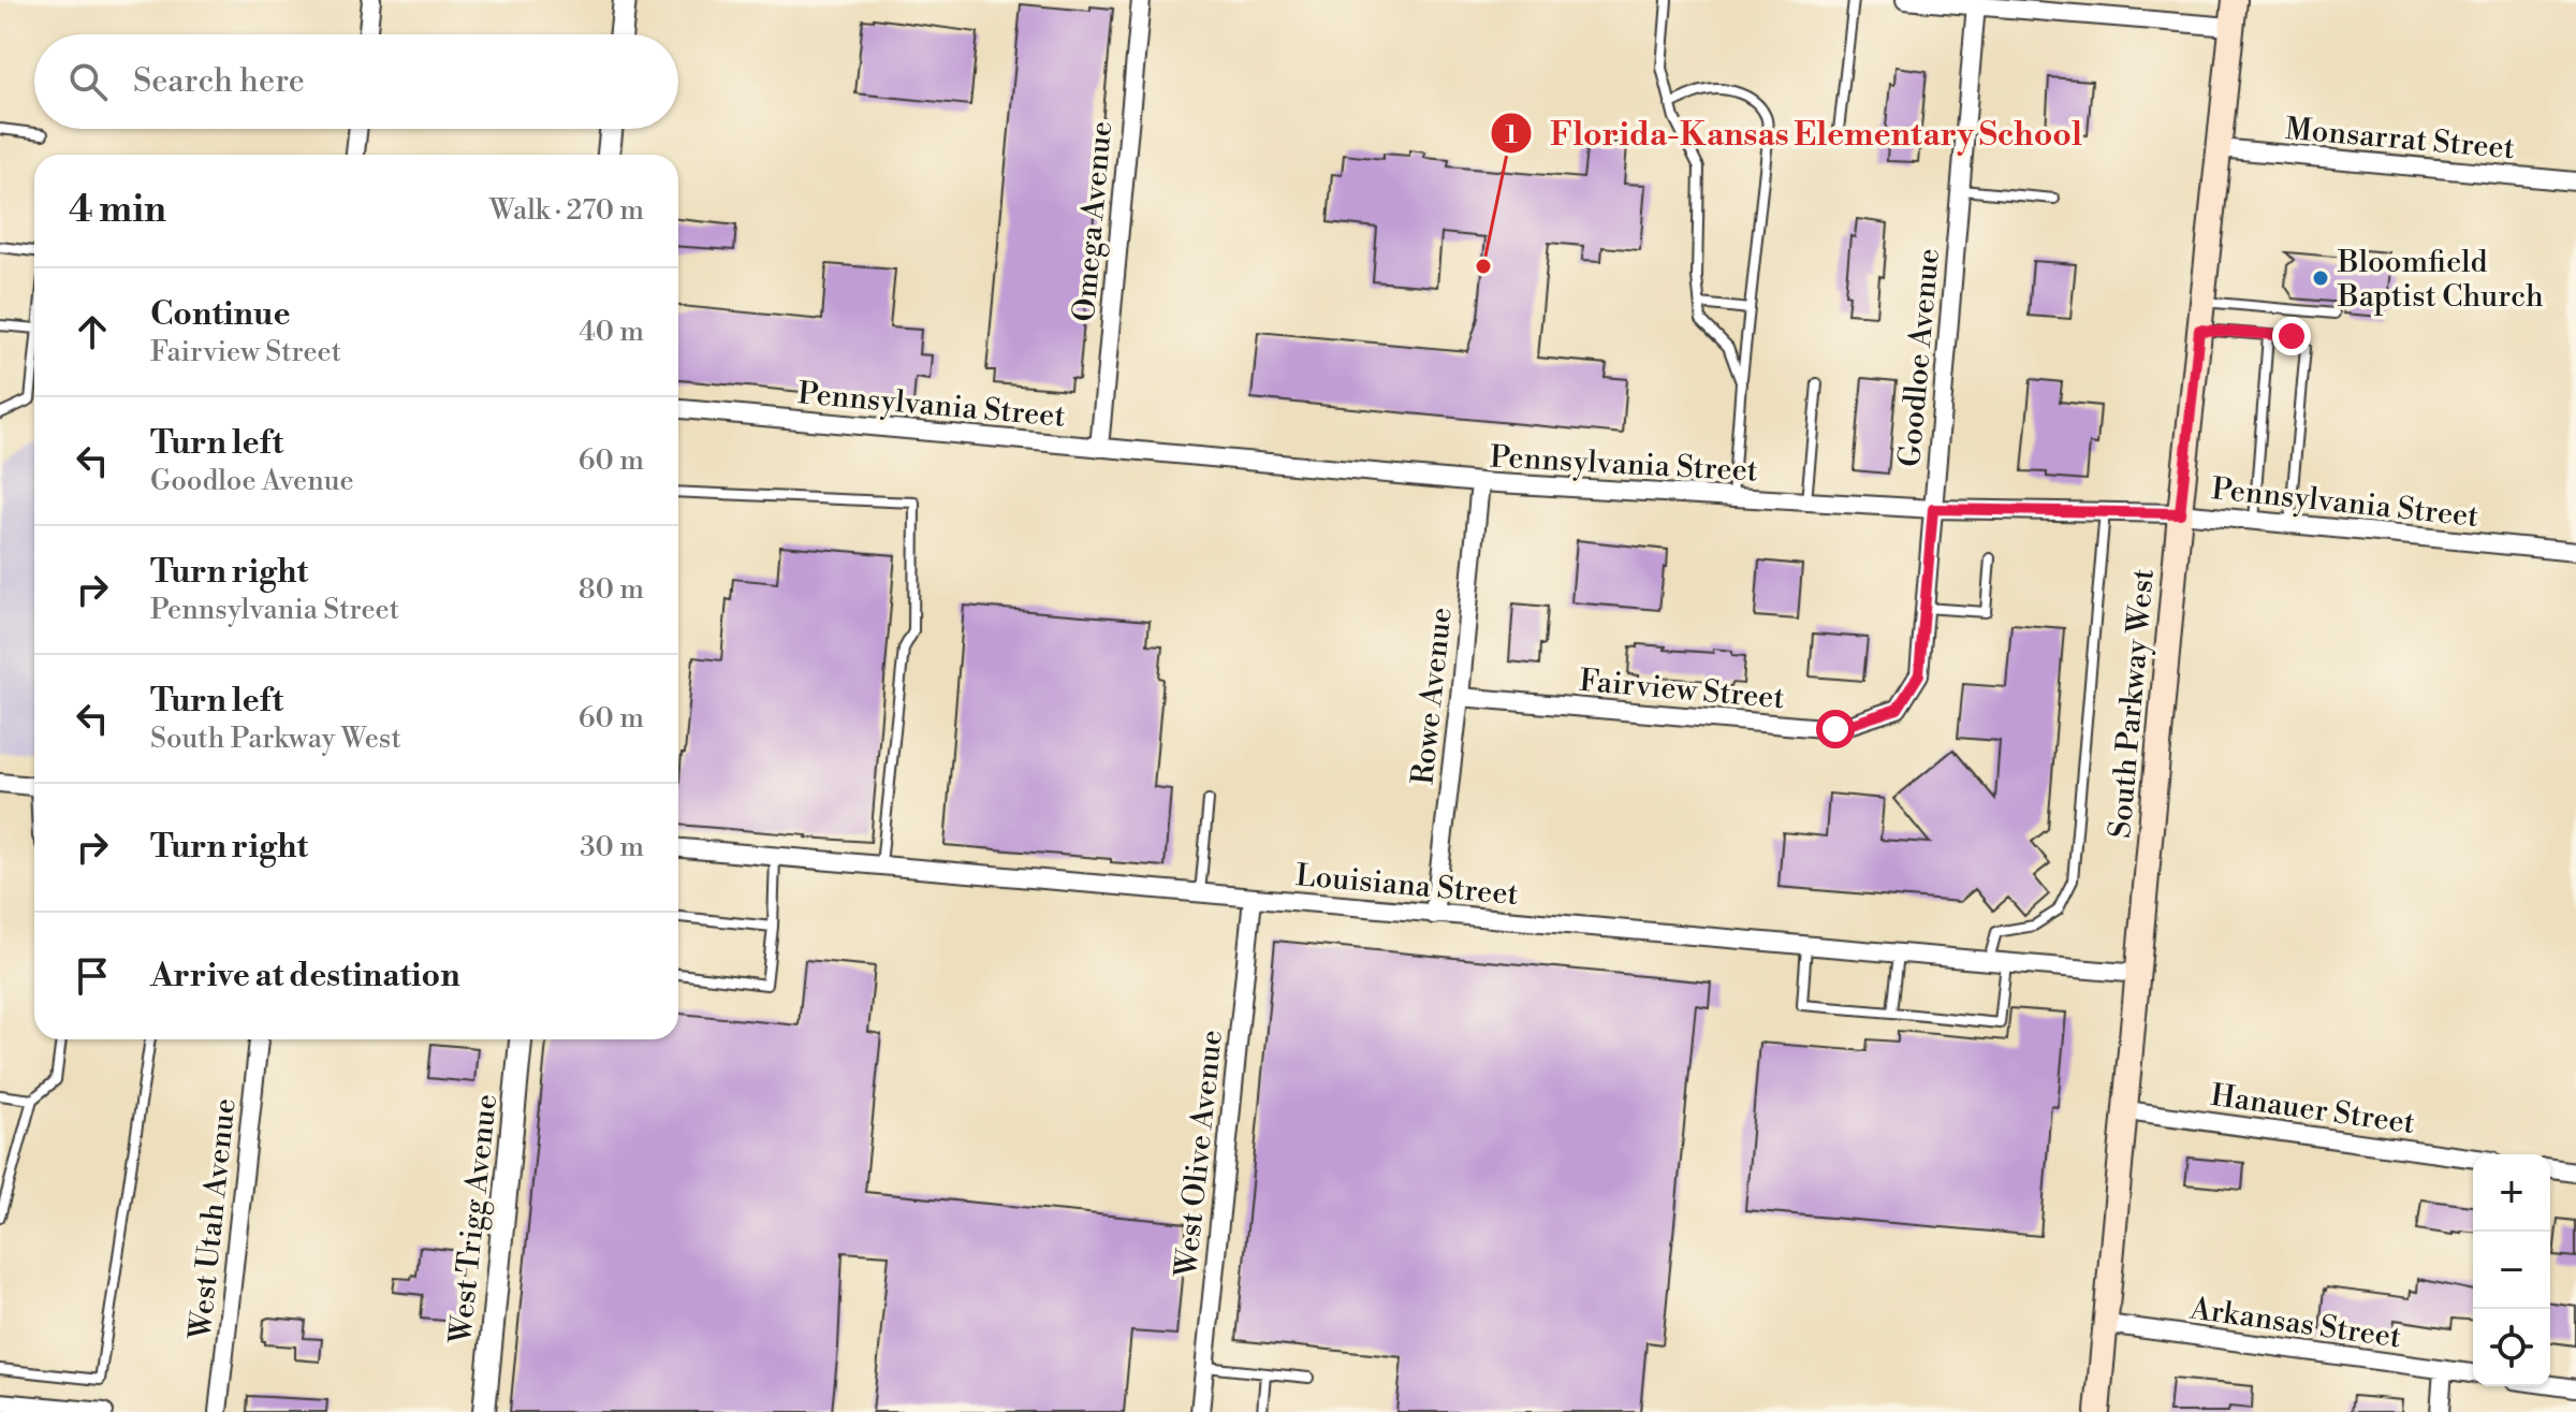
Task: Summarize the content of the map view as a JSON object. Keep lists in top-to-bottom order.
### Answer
{
  "streets": {
    "main road": ["South Parkway West"],
    "street": [
      "Monsarrat Street",
      "Omega Avenue",
      "Goodloe Avenue",
      "Pennsylvania Street",
      "Fairview Street",
      "Rowe Avenue",
      "Louisiana Street",
      "Hanauer Street",
      "West Olive Avenue",
      "West Utah Avenue",
      "West Trigg Avenue",
      "Arkansas Street"
    ]
  },
  "crossings": [
    ["Monsarrat Street", "South Parkway West"],
    ["Omega Avenue", "Pennsylvania Street"],
    ["Goodloe Avenue", "Pennsylvania Street"],
    ["Goodloe Avenue", "Fairview Street"],
    ["Pennsylvania Street", "Rowe Avenue"],
    ["Pennsylvania Street", "South Parkway West"],
    ["Fairview Street", "Rowe Avenue"],
    ["Rowe Avenue", "Louisiana Street"],
    ["South Parkway West", "Louisiana Street"],
    ["South Parkway West", "Hanauer Street"],
    ["South Parkway West", "Arkansas Street"],
    ["Louisiana Street", "West Olive Avenue"]
  ],
  "places": ["Florida-Kansas Elementary School", "Bloomfield Baptist Church"],
  "page": {
    "search": "Search here",
    "heading": ["4 min", "Walk · 270 m"],
    "list": [
      ["Continue", "Fairview Street", "40 m"],
      ["Turn left", "Goodloe Avenue", "60 m"],
      ["Turn right", "Pennsylvania Street", "80 m"],
      ["Turn left", "South Parkway West", "60 m"],
      ["Turn right", "30 m"],
      "Arrive at destination"
    ],
    "map_buttons": ["+", "−"]
  }
}
